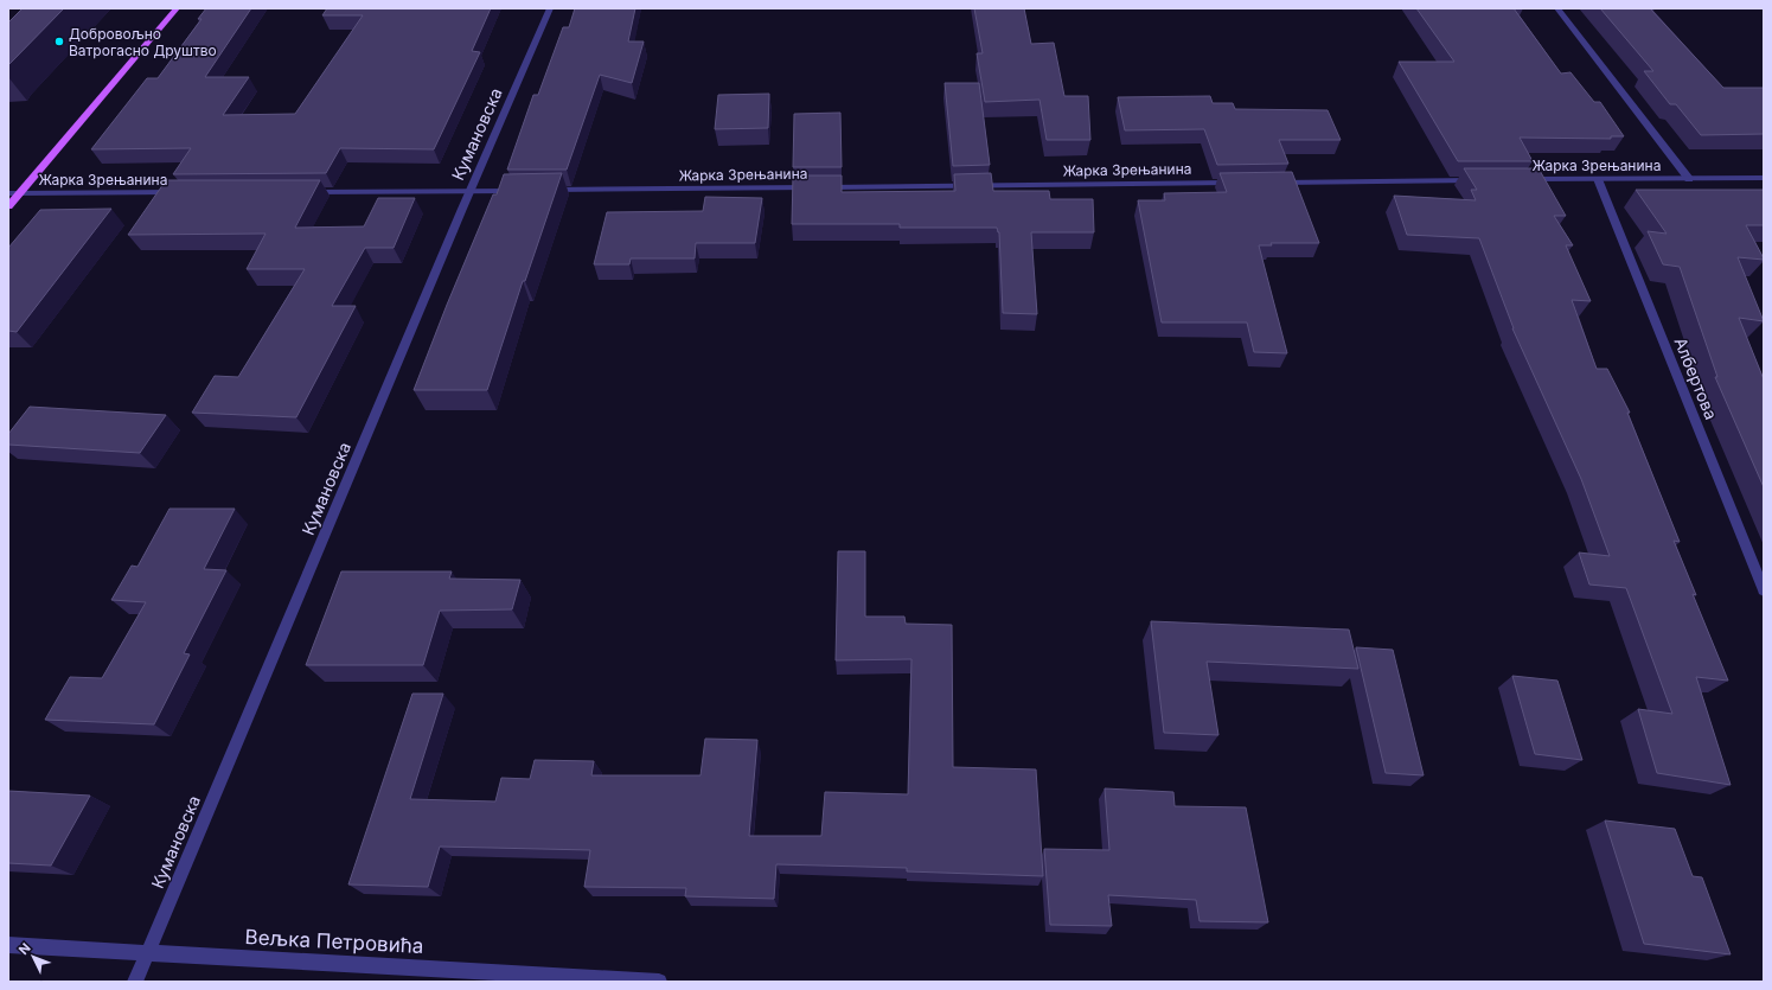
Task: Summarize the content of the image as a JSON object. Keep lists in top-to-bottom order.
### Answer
{
  "streets": {
    "street": [
      "Кумановска",
      "Жарка Зрењанина",
      "Албертова",
      "Вељка Петровића"
    ]
  },
  "crossings": [
    ["Кумановска", "Вељка Петровића"],
    ["Жарка Зрењанина", "Албертова"]
  ],
  "places": ["Добровољно Ватрогасно Друштво"],
  "north": "top left"
}
